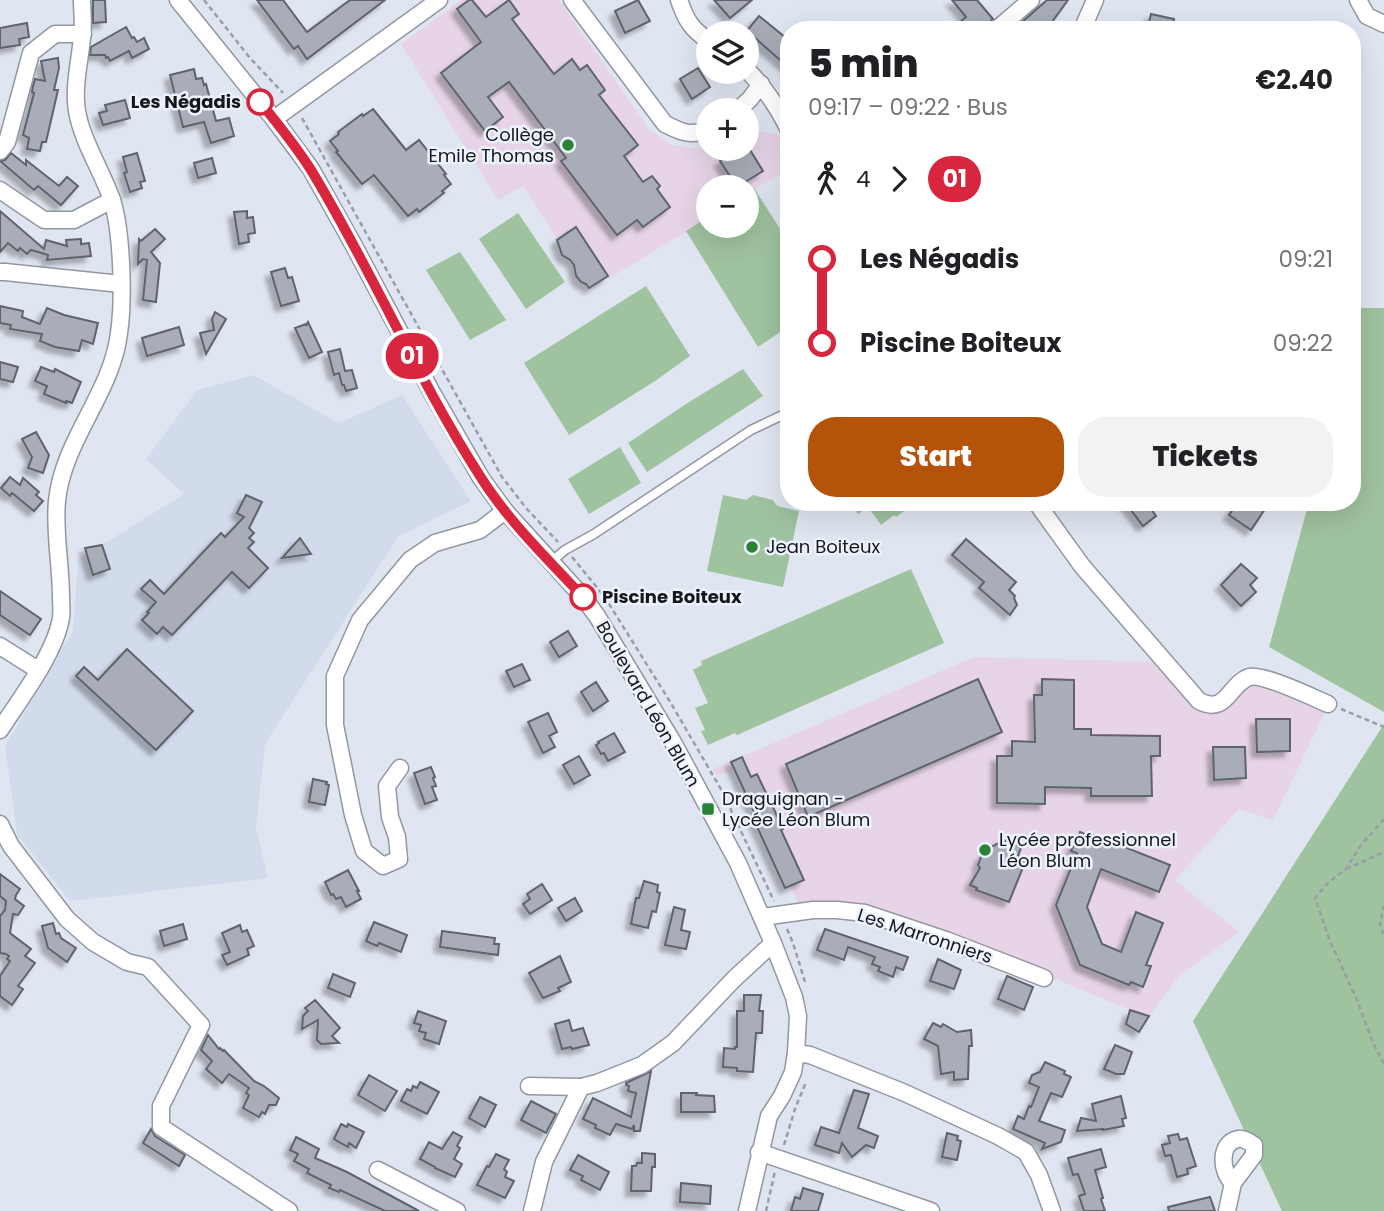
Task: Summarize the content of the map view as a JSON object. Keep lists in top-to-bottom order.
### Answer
{
  "streets": {
    "street": ["Boulevard Léon Blum", "Les Marronniers"]
  },
  "crossings": [
    ["Boulevard Léon Blum", "Les Marronniers"]
  ],
  "places": {
    "other": [
      "Les Négadis",
      "Collège Emile Thomas",
      "Jean Boiteux",
      "Piscine Boiteux",
      "Lycée professionnel Léon Blum"
    ],
    "transit": ["Draguignan - Lycée Léon Blum"]
  },
  "lines": ["bus line 01"],
  "page": {
    "on_map": "01",
    "map_buttons": ["+", "−"],
    "heading": ["5 min", "09:17 – 09:22 · Bus", "€2.40"],
    "legs": ["4", "01"],
    "list": [
      {
        "name": "Les Négadis",
        "value": "09:21"
      },
      {
        "name": "Piscine Boiteux",
        "value": "09:22"
      }
    ],
    "buttons": ["Start", "Tickets"]
  }
}
